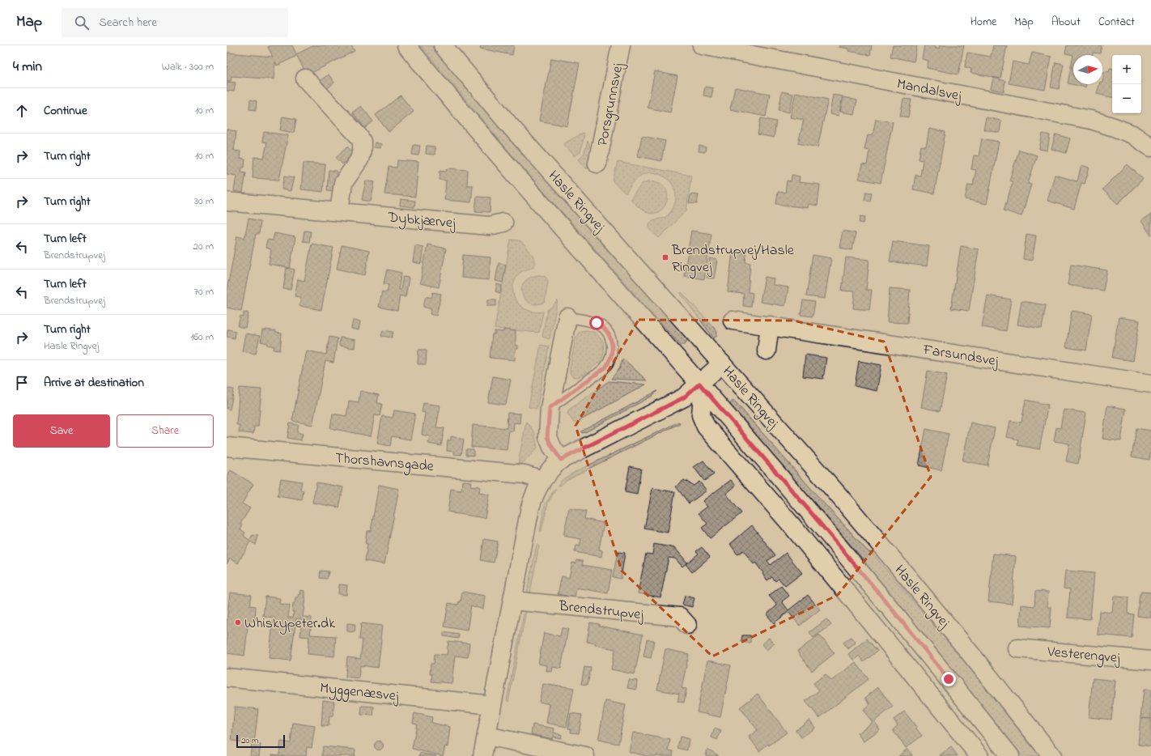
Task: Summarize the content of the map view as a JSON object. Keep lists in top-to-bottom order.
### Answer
{
  "streets": {
    "street": [
      "Mandalsvej",
      "Porsgrunnsvej",
      "Hasle Ringvej",
      "Dybkjærvej",
      "Farsundsvej",
      "Thorshavnsgade",
      "Brendstrupvej",
      "Vesterengvej",
      "Myggenæsvej"
    ]
  },
  "places": {
    "transit": ["Brendstrupvej/Hasle Ringvej"],
    "other": ["Whiskypeter.dk"]
  },
  "scale_bar": "20 m",
  "north": "right",
  "page": {
    "header": "Map",
    "search": "Search here",
    "nav": [
      "Home",
      "Map",
      "About",
      "Contact"
    ],
    "heading": ["4 min", "Walk · 300 m"],
    "map_buttons": ["+", "−"],
    "list": [
      ["Continue", "10 m"],
      ["Turn right", "10 m"],
      ["Turn right", "30 m"],
      ["Turn left", "Brendstrupvej", "20 m"],
      ["Turn left", "Brendstrupvej", "70 m"],
      ["Turn right", "Hasle Ringvej", "160 m"],
      "Arrive at destination"
    ],
    "buttons": ["Save", "Share"],
    "scale": "20 m"
  }
}
